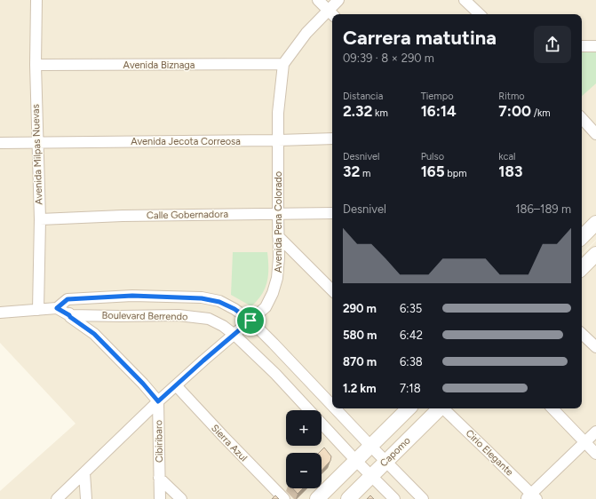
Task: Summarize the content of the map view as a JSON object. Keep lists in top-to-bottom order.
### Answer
{
  "streets": {
    "main road": ["Capomo"],
    "street": [
      "Avenida Biznaga",
      "Avenida Jecota Correosa",
      "Avenida Milpas Nuevas",
      "Calle Gobernadora",
      "Avenida Pena Colorado",
      "Boulevard Berrendo",
      "Cibiribaro",
      "Sierra Azul",
      "Cirio Elegante"
    ]
  },
  "crossings": [
    ["Avenida Biznaga", "Avenida Milpas Nuevas"],
    ["Avenida Biznaga", "Avenida Pena Colorado"],
    ["Avenida Jecota Correosa", "Avenida Milpas Nuevas"],
    ["Avenida Jecota Correosa", "Avenida Pena Colorado"],
    ["Avenida Milpas Nuevas", "Calle Gobernadora"],
    ["Calle Gobernadora", "Avenida Pena Colorado"],
    ["Avenida Pena Colorado", "Boulevard Berrendo"],
    ["Avenida Pena Colorado", "Cibiribaro"],
    ["Avenida Pena Colorado", "Sierra Azul"],
    ["Boulevard Berrendo", "Capomo"]
  ],
  "page": {
    "heading": ["Carrera matutina", "09:39 · 8 × 290 m"],
    "stats": [
      ["Distancia", "2.32 km"],
      ["Tiempo", "16:14"],
      ["Ritmo", "7:00 /km"],
      ["Desnivel", "32 m"],
      ["Pulso", "165 bpm"],
      ["kcal", "183"]
    ],
    "chart": ["Desnivel", "186–189 m"],
    "list": [
      {
        "name": "290 m",
        "note": "6:35"
      },
      {
        "name": "580 m",
        "note": "6:42"
      },
      {
        "name": "870 m",
        "note": "6:38"
      },
      {
        "name": "1.2 km",
        "note": "7:18"
      }
    ],
    "map_buttons": ["+", "−"]
  }
}
